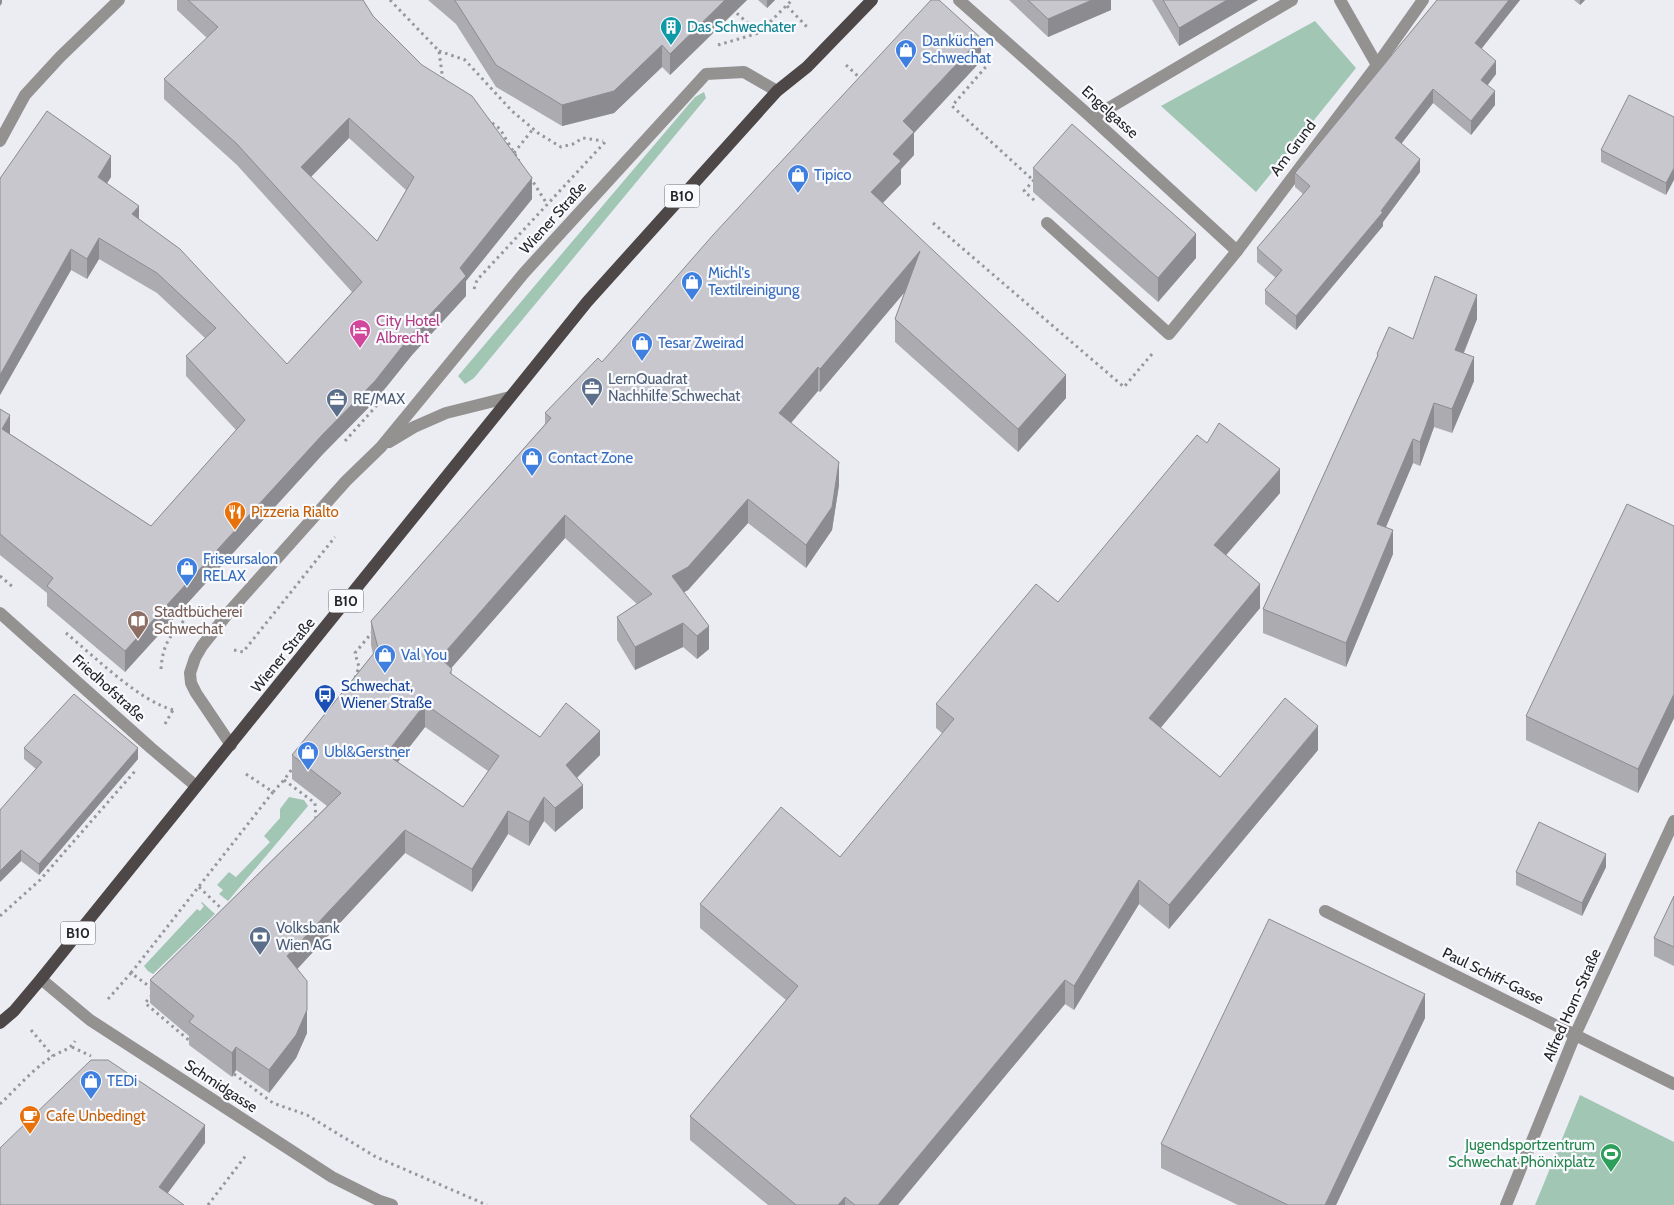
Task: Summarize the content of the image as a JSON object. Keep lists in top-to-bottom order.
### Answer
{
  "streets": {
    "main road": ["B10", "Wiener Straße"],
    "street": [
      "Engelgasse",
      "Am Grund",
      "Friedhofstraße",
      "Paul Schiff-Gasse",
      "Alfred Horn-Straße",
      "Schmidgasse"
    ]
  },
  "crossings": [
    ["Engelgasse", "Am Grund"],
    ["Wiener Straße", "Friedhofstraße"],
    ["Wiener Straße", "Schmidgasse"],
    ["Paul Schiff-Gasse", "Alfred Horn-Straße"]
  ],
  "places": {
    "building": ["Das Schwechater"],
    "shop": [
      "Danküchen Schwechat",
      "Tipico",
      "Michl's Textilreinigung",
      "Tesar Zweirad",
      "Contact Zone",
      "Friseursalon RELAX",
      "Val You",
      "Ubl&Gerstner",
      "TEDi"
    ],
    "hotel": ["City Hotel Albrecht"],
    "office": ["LernQuadrat Nachhilfe Schwechat", "RE/MAX"],
    "restaurant": ["Pizzeria Rialto"],
    "library": ["Stadtbücherei Schwechat"],
    "bus stop": ["Schwechat, Wiener Straße"],
    "bank": ["Volksbank Wien AG"],
    "cafe": ["Cafe Unbedingt"],
    "sports": ["Jugendsportzentrum Schwechat Phönixplatz"]
  }
}
